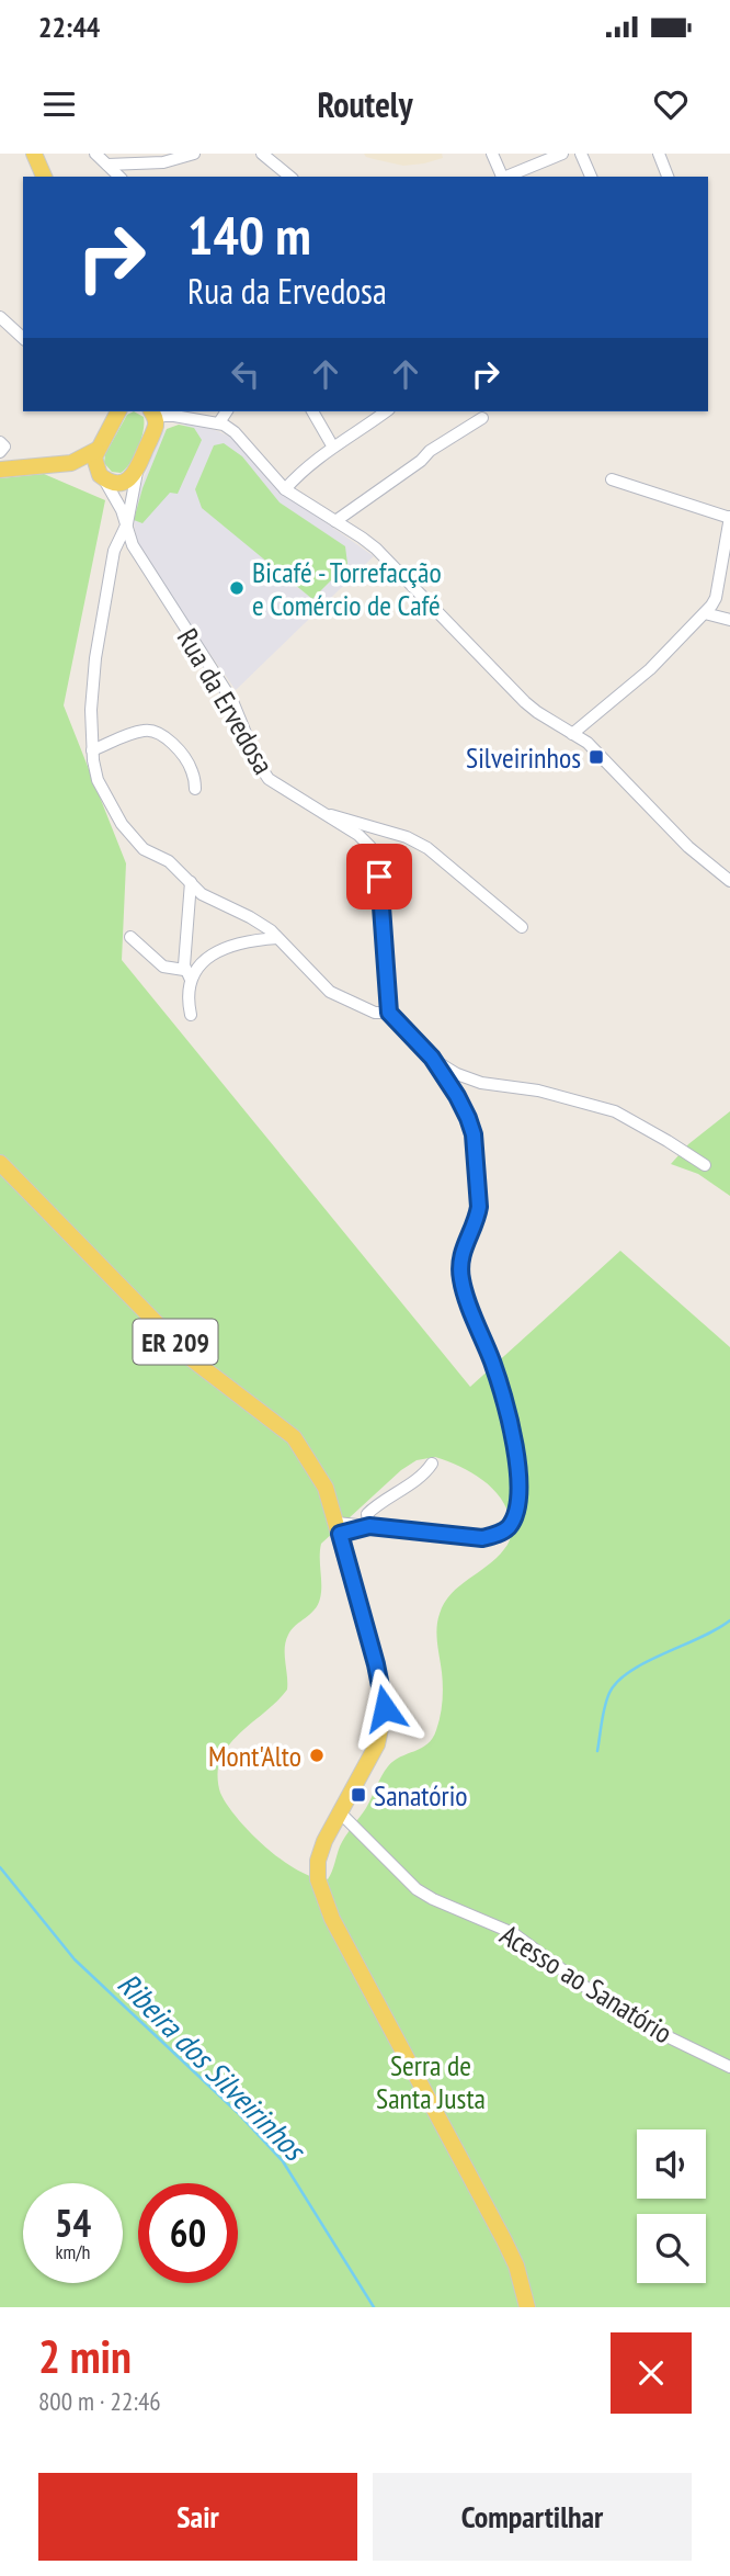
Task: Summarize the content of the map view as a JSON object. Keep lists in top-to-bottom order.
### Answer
{
  "streets": {
    "main road": ["ER 209"],
    "street": ["Rua da Ervedosa", "Acesso ao Sanatório"]
  },
  "water": ["Ribeira dos Silveirinhos"],
  "parks": ["Serra de Santa Justa"],
  "places": {
    "other": ["Bicafé - Torrefacção e Comércio de Café", "Mont'Alto"],
    "transit": ["Silveirinhos", "Sanatório"]
  },
  "page": {
    "status": "22:44",
    "header": "Routely",
    "turn": ["140 m", "Rua da Ervedosa"],
    "speed": "54 km/h",
    "limit": "60",
    "heading": ["2 min", "800 m · 22:46"],
    "buttons": ["Sair", "Compartilhar"]
  }
}
